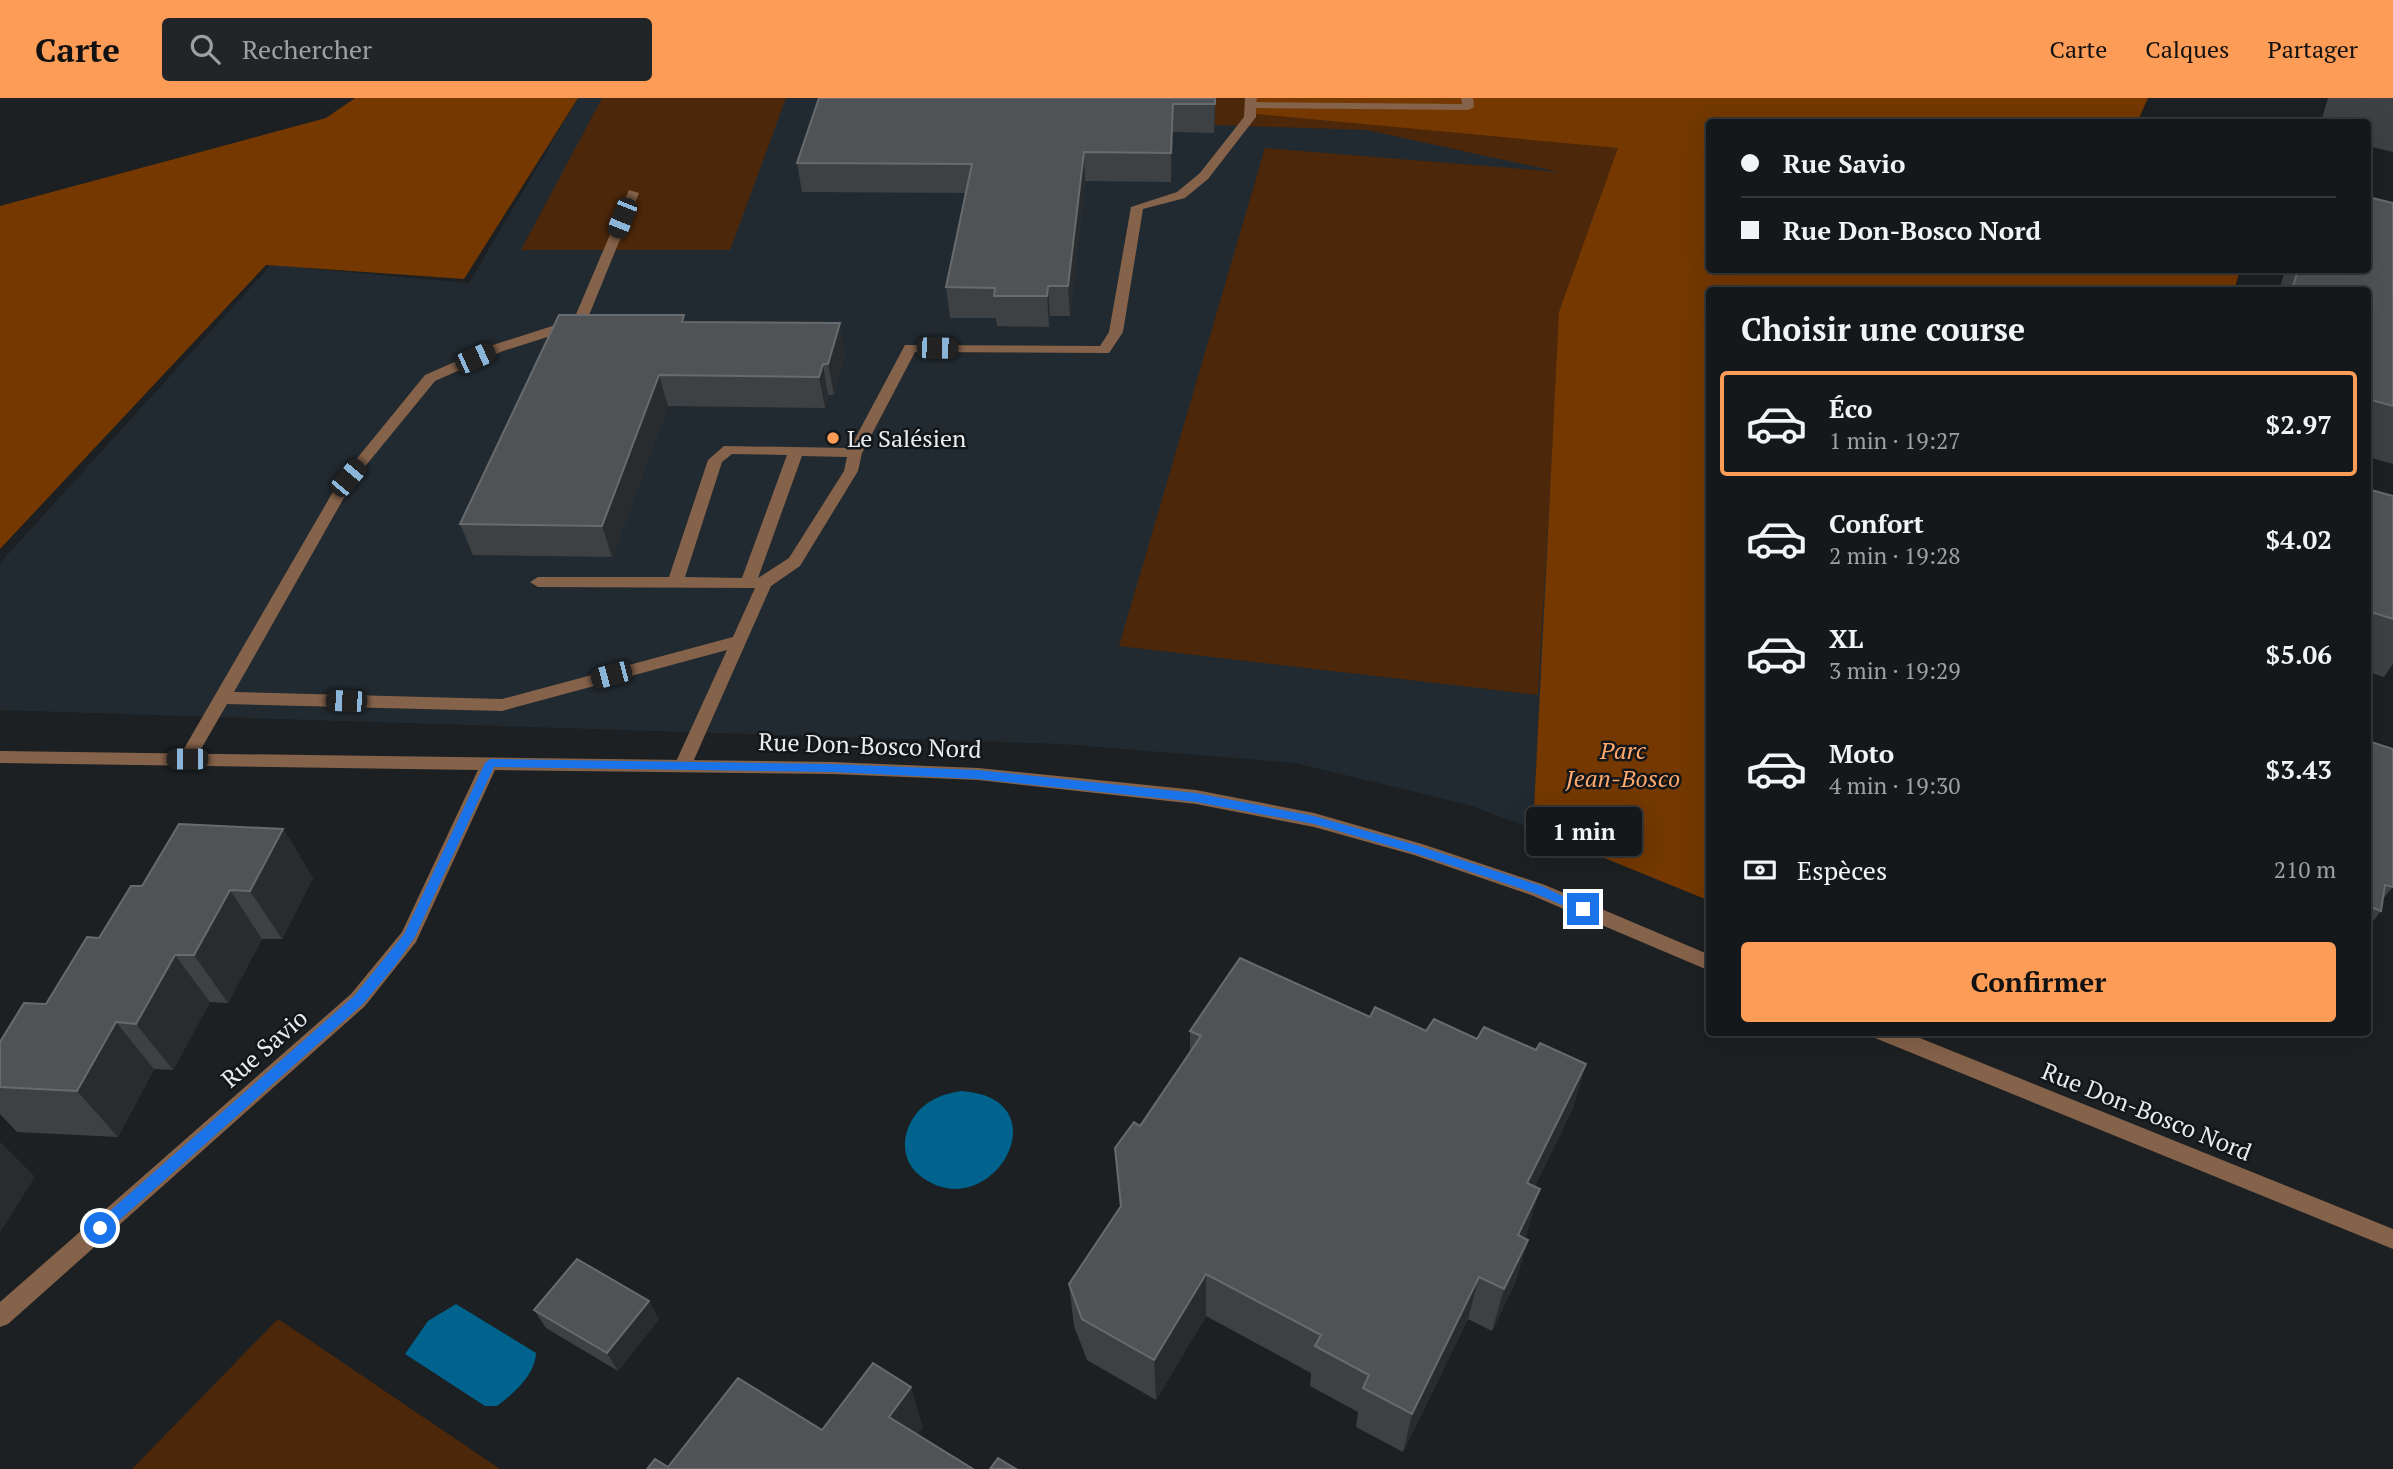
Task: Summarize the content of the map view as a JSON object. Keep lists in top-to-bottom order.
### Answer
{
  "streets": {
    "street": ["Rue Don-Bosco Nord", "Rue Savio"]
  },
  "crossings": [
    ["Rue Don-Bosco Nord", "Rue Savio"]
  ],
  "parks": ["Parc Jean-Bosco"],
  "places": ["Le Salésien"],
  "page": {
    "header": "Carte",
    "search": "Rechercher",
    "nav": ["Carte", "Calques", "Partager"],
    "banner": ["Rue Savio", "Rue Don-Bosco Nord"],
    "heading": "Choisir une course",
    "list": [
      {
        "name": "Éco",
        "note": "1 min · 19:27",
        "value": "$2.97"
      },
      {
        "name": "Confort",
        "note": "2 min · 19:28",
        "value": "$4.02"
      },
      {
        "name": "XL",
        "note": "3 min · 19:29",
        "value": "$5.06"
      },
      {
        "name": "Moto",
        "note": "4 min · 19:30",
        "value": "$3.43"
      }
    ],
    "bubble": "1 min",
    "pay": ["Espèces", "210 m"],
    "buttons": "Confirmer"
  }
}
